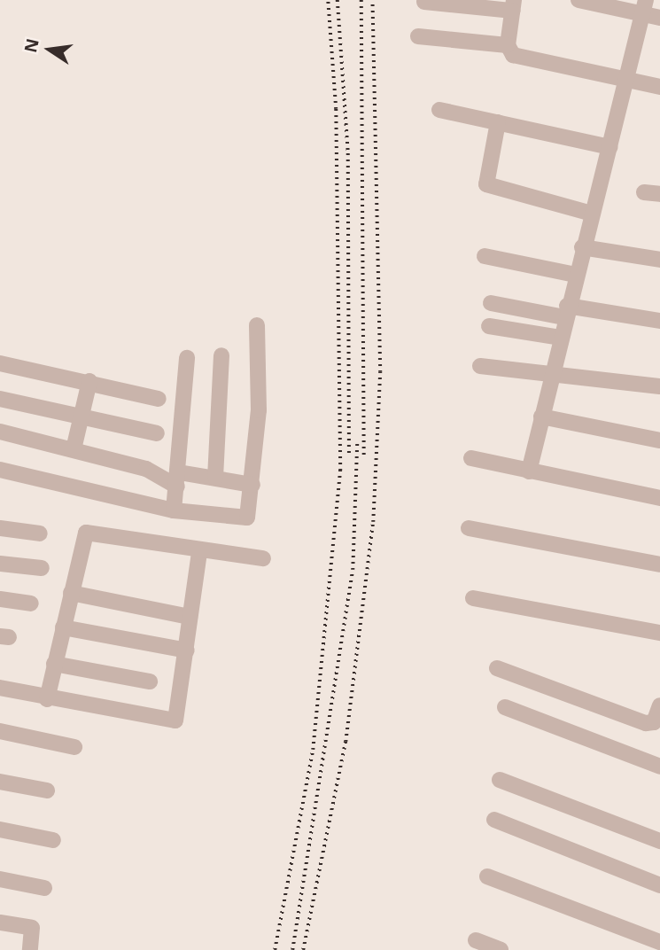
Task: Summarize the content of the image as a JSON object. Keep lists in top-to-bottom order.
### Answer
{
  "north": "left"
}
